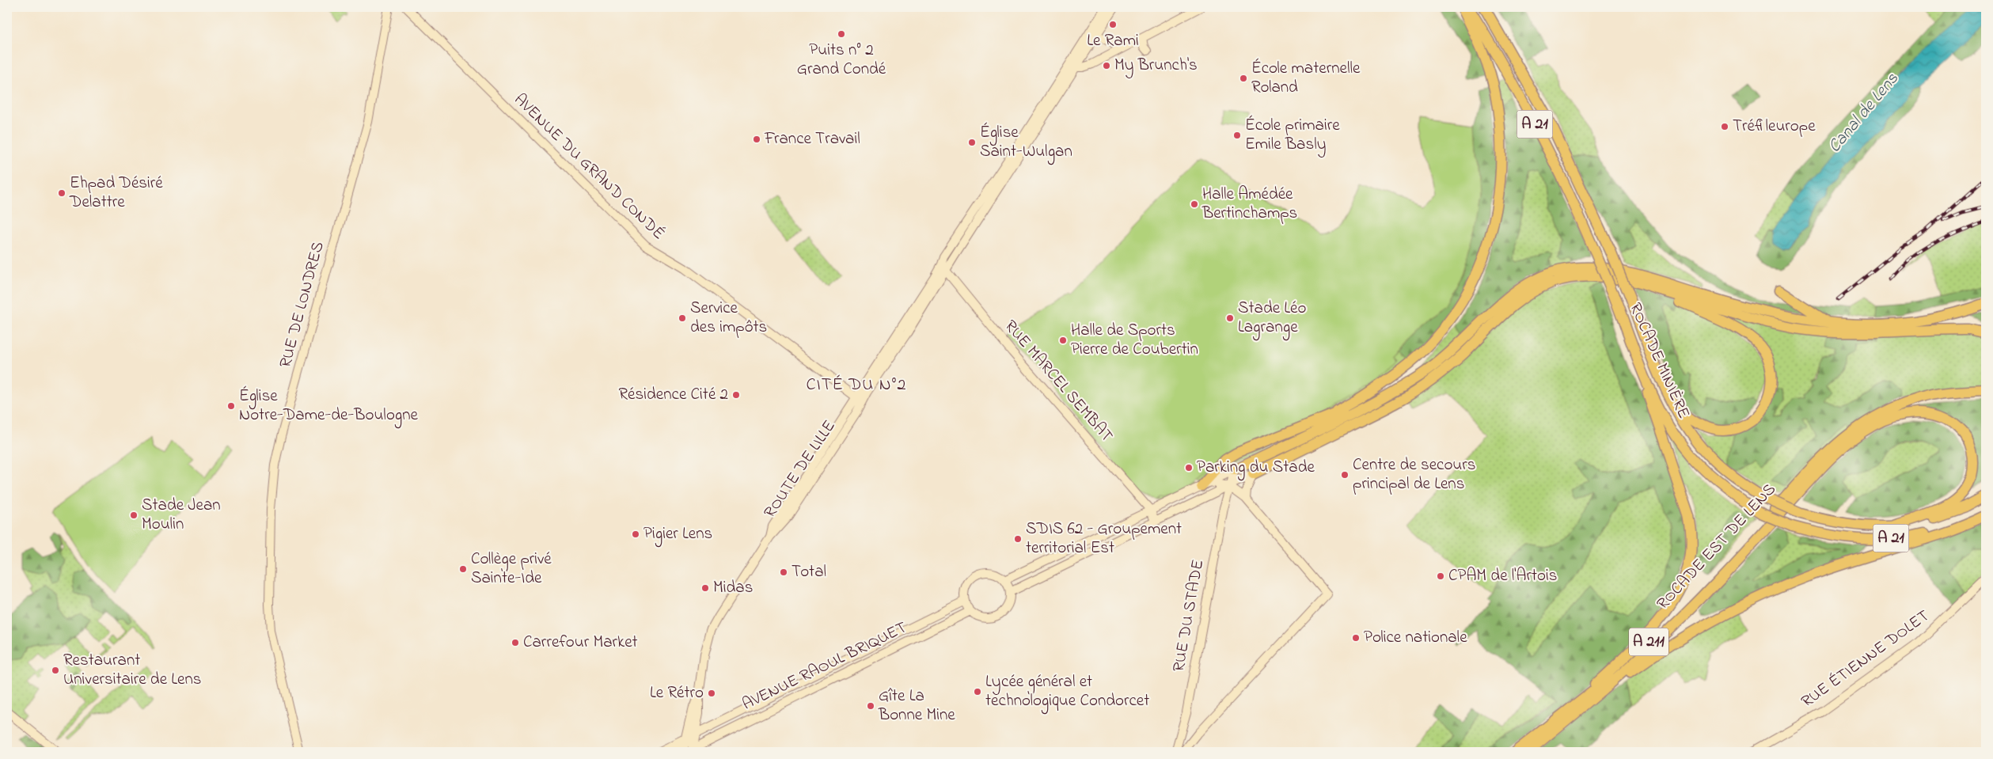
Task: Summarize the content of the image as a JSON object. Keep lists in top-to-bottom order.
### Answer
{
  "streets": {
    "highway": [
      "A 21",
      "ROCADE MINIÈRE",
      "ROCADE EST DE LENS",
      "A 211"
    ],
    "main road": [
      "AVENUE DU GRAND CONDÉ",
      "RUE DE LONDRES",
      "RUE MARCEL SEMBAT",
      "ROUTE DE LILLE",
      "RUE DU STADE",
      "RUE ÉTIENNE DOLET",
      "AVENUE RAOUL BRIQUET"
    ]
  },
  "crossings": [
    ["AVENUE DU GRAND CONDÉ", "ROUTE DE LILLE"],
    ["RUE MARCEL SEMBAT", "ROUTE DE LILLE"]
  ],
  "districts": ["CITÉ DU N°2"],
  "water": ["Canal de Lens"],
  "places": [
    "Le Rami",
    "Puits n° 2 Grand Condé",
    "My Brunch's",
    "École maternelle Roland",
    "Tréfileurope",
    "École primaire Emile Basly",
    "France Travail",
    "Église Saint-Wulgan",
    "Ehpad Désiré Delattre",
    "Halle Amédée Bertinchamps",
    "Service des impôts",
    "Stade Léo Lagrange",
    "Halle de Sports Pierre de Coubertin",
    "Résidence Cité 2",
    "Église Notre-Dame-de-Boulogne",
    "Parking du Stade",
    "Centre de secours principal de Lens",
    "Stade Jean Moulin",
    "Pigier Lens",
    "SDIS 62 - Groupement territorial Est",
    "Collège privé Sainte-Ide",
    "Total",
    "CPAM de l'Artois",
    "Midas",
    "Police nationale",
    "Carrefour Market",
    "Restaurant Universitaire de Lens",
    "Lycée général et technologique Condorcet",
    "Le Rétro",
    "Gîte La Bonne Mine"
  ]
}
